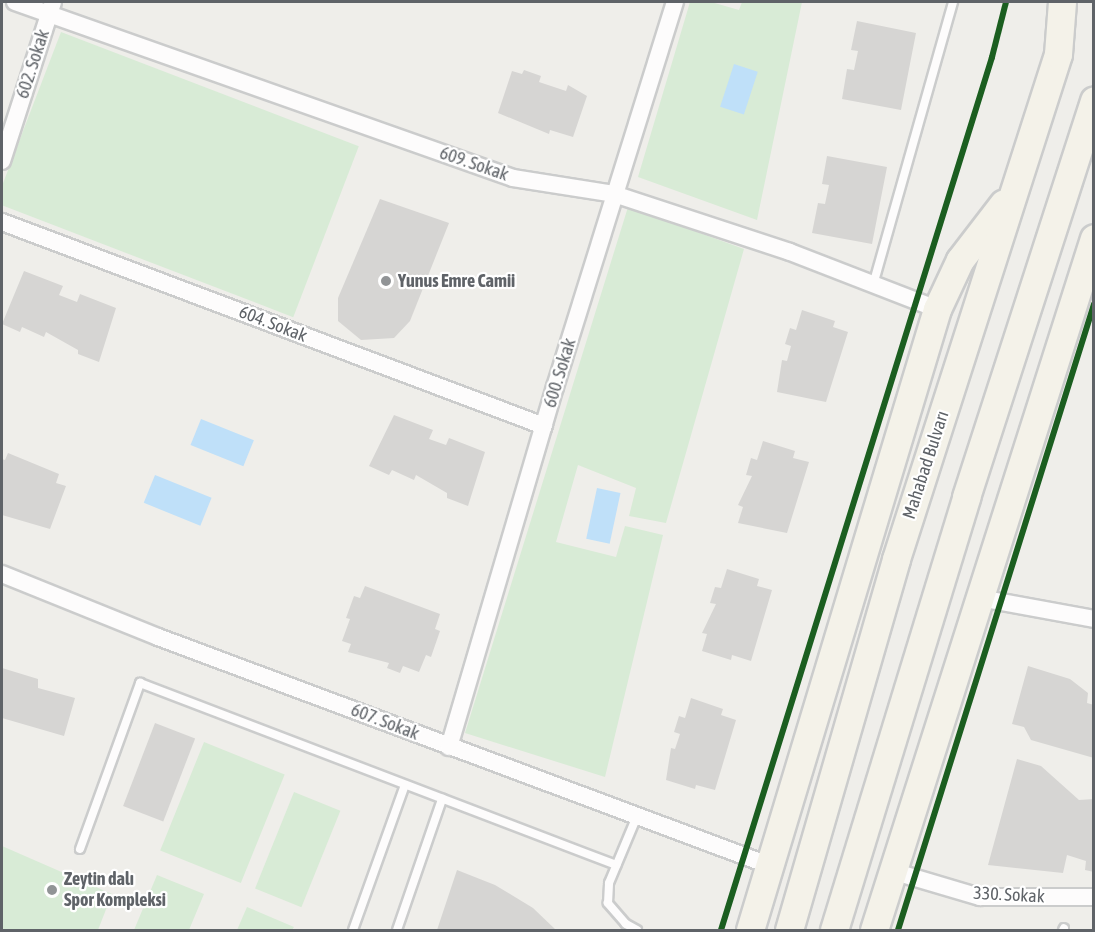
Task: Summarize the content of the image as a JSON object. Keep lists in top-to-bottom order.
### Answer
{
  "streets": {
    "main road": ["Mahabad Bulvarı"],
    "street": [
      "602. Sokak",
      "609. Sokak",
      "604. Sokak",
      "600. Sokak",
      "607. Sokak",
      "330. Sokak"
    ]
  },
  "crossings": [
    ["602. Sokak", "609. Sokak"],
    ["609. Sokak", "600. Sokak"],
    ["604. Sokak", "600. Sokak"],
    ["600. Sokak", "607. Sokak"]
  ],
  "places": ["Yunus Emre Camii", "Zeytin dalı Spor Kompleksi"]
}
